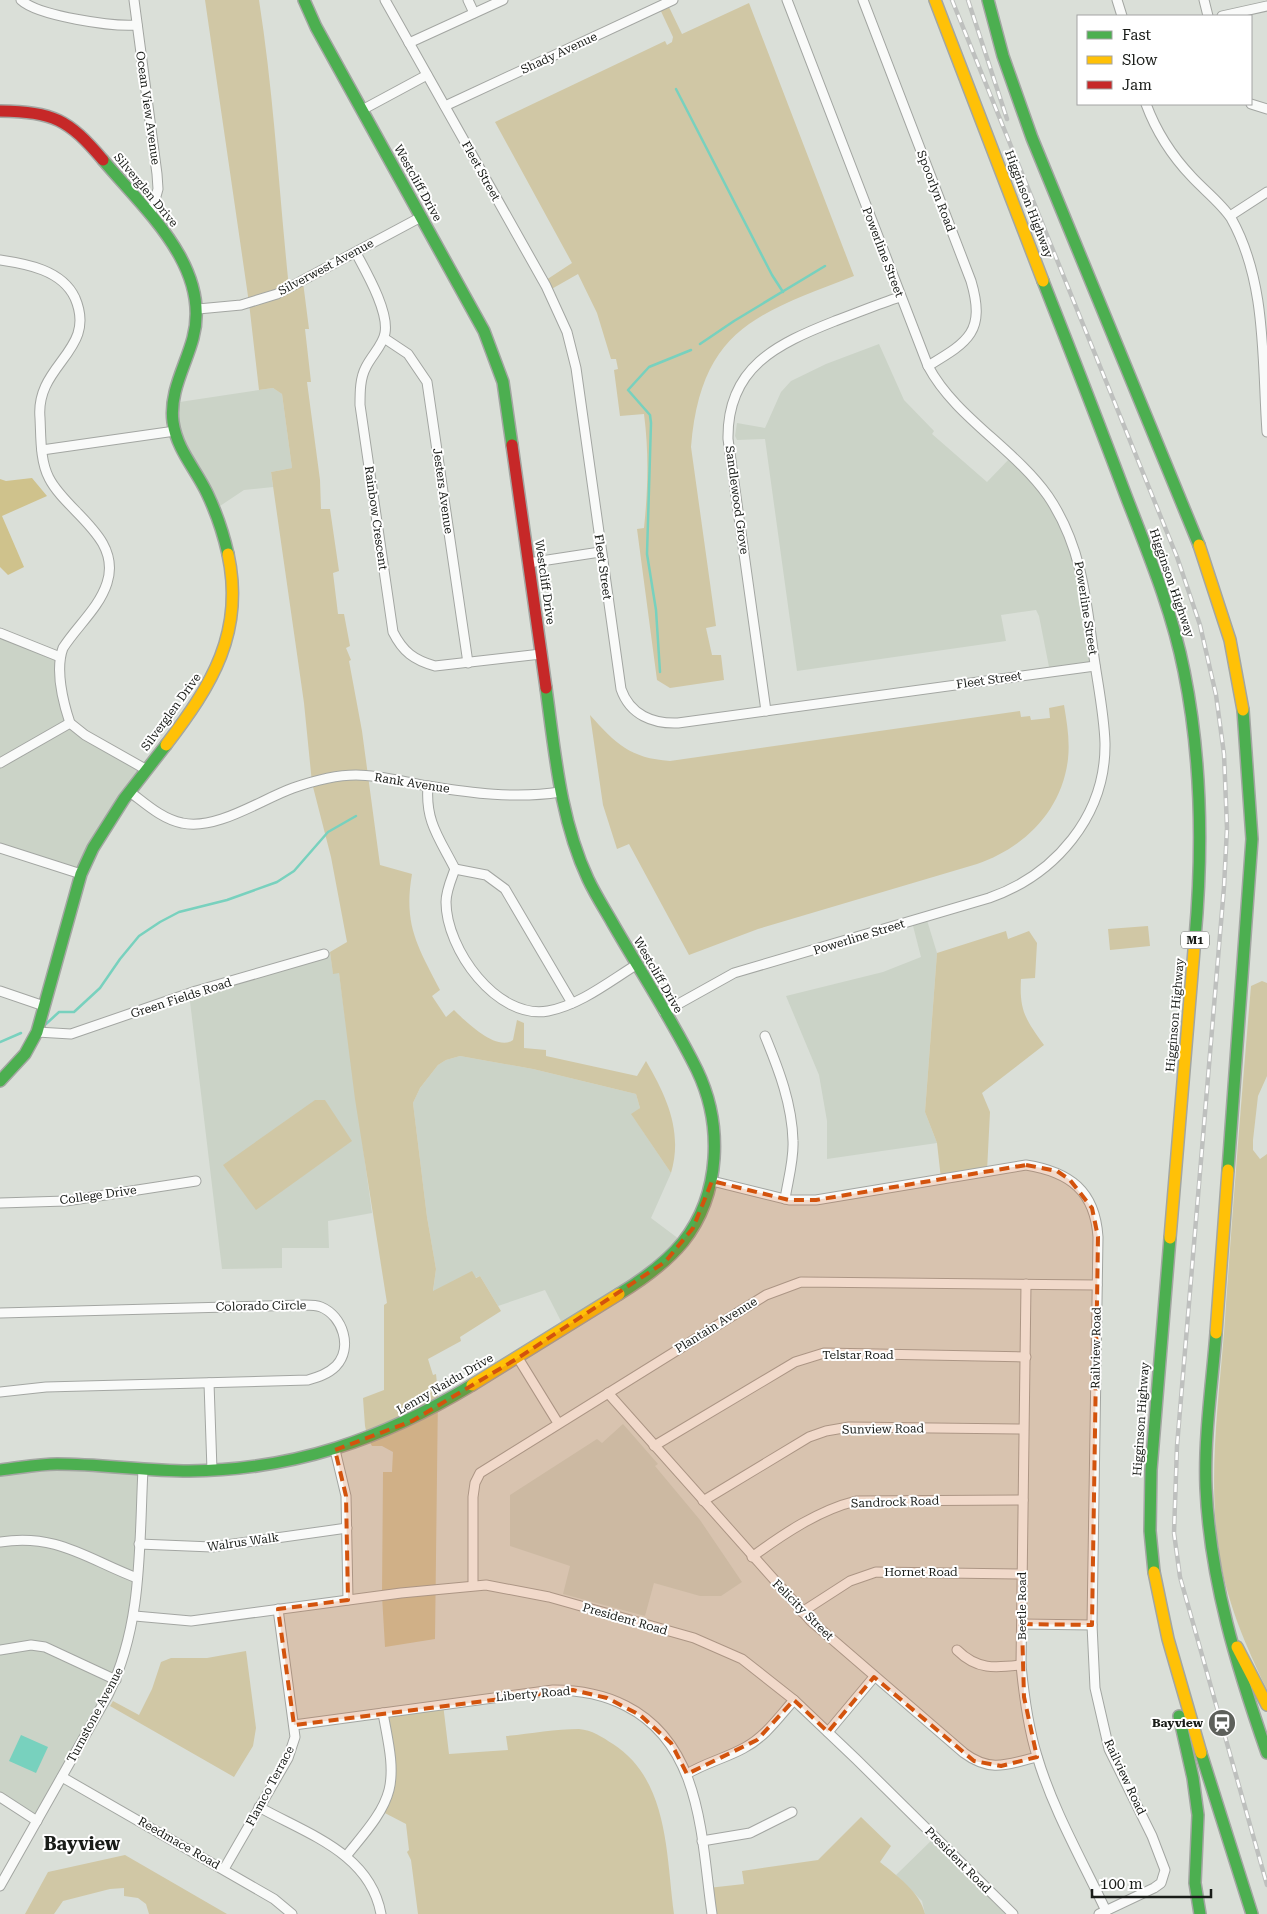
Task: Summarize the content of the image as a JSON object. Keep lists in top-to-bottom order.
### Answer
{
  "streets": {
    "main road": [
      "Westcliff Drive",
      "Silverglen Drive",
      "Higginson Highway",
      "M1",
      "Lenny Naidu Drive"
    ],
    "street": [
      "Shady Avenue",
      "Ocean View Avenue",
      "Fleet Street",
      "Spoorlyn Road",
      "Powerline Street",
      "Silverwest Avenue",
      "Jesters Avenue",
      "Sandlewood Grove",
      "Rainbow Crescent",
      "Rank Avenue",
      "Green Fields Road",
      "College Drive",
      "Colorado Circle",
      "Plantain Avenue",
      "Railview Road",
      "Telstar Road",
      "Sunview Road",
      "Sandrock Road",
      "Walrus Walk",
      "Hornet Road",
      "Beetle Road",
      "Felicity Street",
      "President Road",
      "Liberty Road",
      "Turnstone Avenue",
      "Flamco Terrace",
      "Reedmace Road"
    ]
  },
  "crossings": [
    ["Shady Avenue", "Fleet Street"],
    ["Ocean View Avenue", "Silverglen Drive"],
    ["Fleet Street", "Powerline Street"],
    ["Fleet Street", "Sandlewood Grove"],
    ["Westcliff Drive", "Powerline Street"],
    ["Westcliff Drive", "Silverwest Avenue"],
    ["Westcliff Drive", "Rainbow Crescent"],
    ["Westcliff Drive", "Rank Avenue"],
    ["Westcliff Drive", "Railview Road"],
    ["Westcliff Drive", "Lenny Naidu Drive"],
    ["Silverglen Drive", "Silverwest Avenue"],
    ["Silverglen Drive", "Rank Avenue"],
    ["Silverglen Drive", "Green Fields Road"],
    ["Spoorlyn Road", "Powerline Street"],
    ["Powerline Street", "Sandlewood Grove"],
    ["Jesters Avenue", "Rainbow Crescent"],
    ["Plantain Avenue", "Railview Road"],
    ["Plantain Avenue", "Beetle Road"],
    ["Plantain Avenue", "Felicity Street"],
    ["Plantain Avenue", "President Road"],
    ["Railview Road", "Lenny Naidu Drive"],
    ["Railview Road", "Beetle Road"],
    ["Telstar Road", "Beetle Road"],
    ["Telstar Road", "Felicity Street"],
    ["Lenny Naidu Drive", "Turnstone Avenue"],
    ["Sunview Road", "Beetle Road"],
    ["Sunview Road", "Felicity Street"],
    ["Sandrock Road", "Beetle Road"],
    ["Sandrock Road", "Felicity Street"],
    ["Walrus Walk", "Turnstone Avenue"],
    ["Hornet Road", "Beetle Road"],
    ["Hornet Road", "Felicity Street"],
    ["Beetle Road", "Felicity Street"],
    ["President Road", "Turnstone Avenue"],
    ["President Road", "Flamco Terrace"],
    ["Liberty Road", "Flamco Terrace"],
    ["Turnstone Avenue", "Reedmace Road"],
    ["Flamco Terrace", "Reedmace Road"]
  ],
  "districts": ["Bayview"],
  "places": {
    "station": ["Bayview"]
  },
  "legend": ["Fast", "Slow", "Jam"],
  "scale_bar": "100 m"
}
